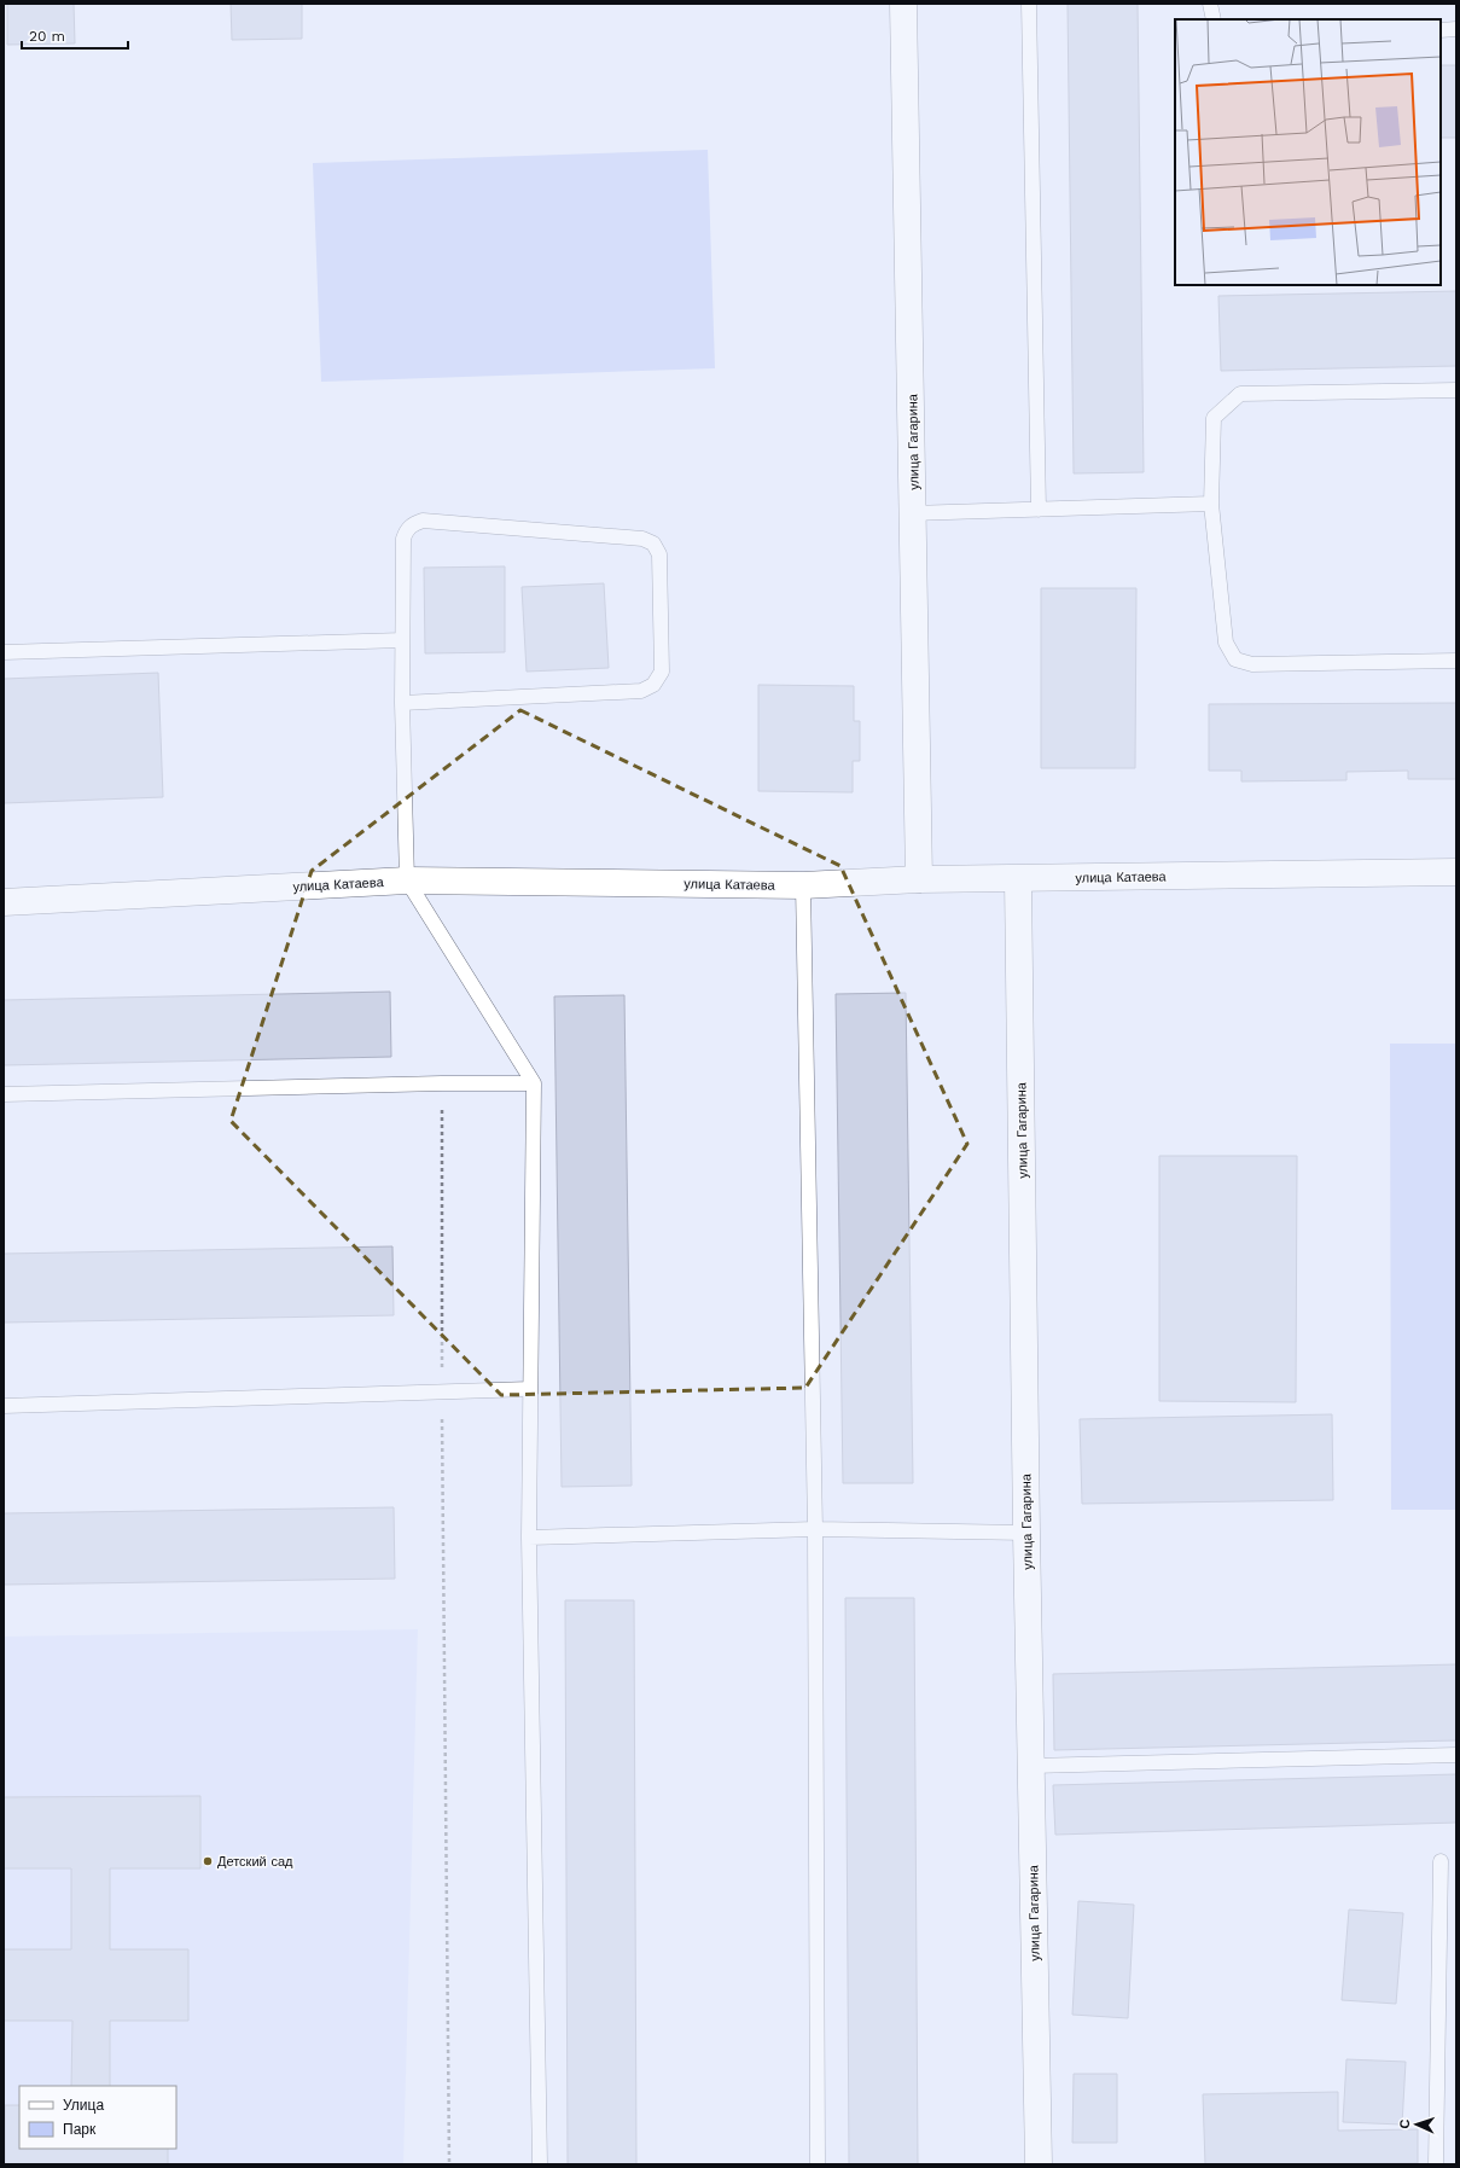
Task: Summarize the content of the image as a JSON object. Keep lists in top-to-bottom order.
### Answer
{
  "streets": {
    "street": ["улица Гагарина", "улица Катаева"]
  },
  "crossings": [
    ["улица Гагарина", "улица Катаева"]
  ],
  "places": ["Детский сад"],
  "legend": ["Улица", "Парк"],
  "scale_bar": "20 m",
  "north": "left"
}
